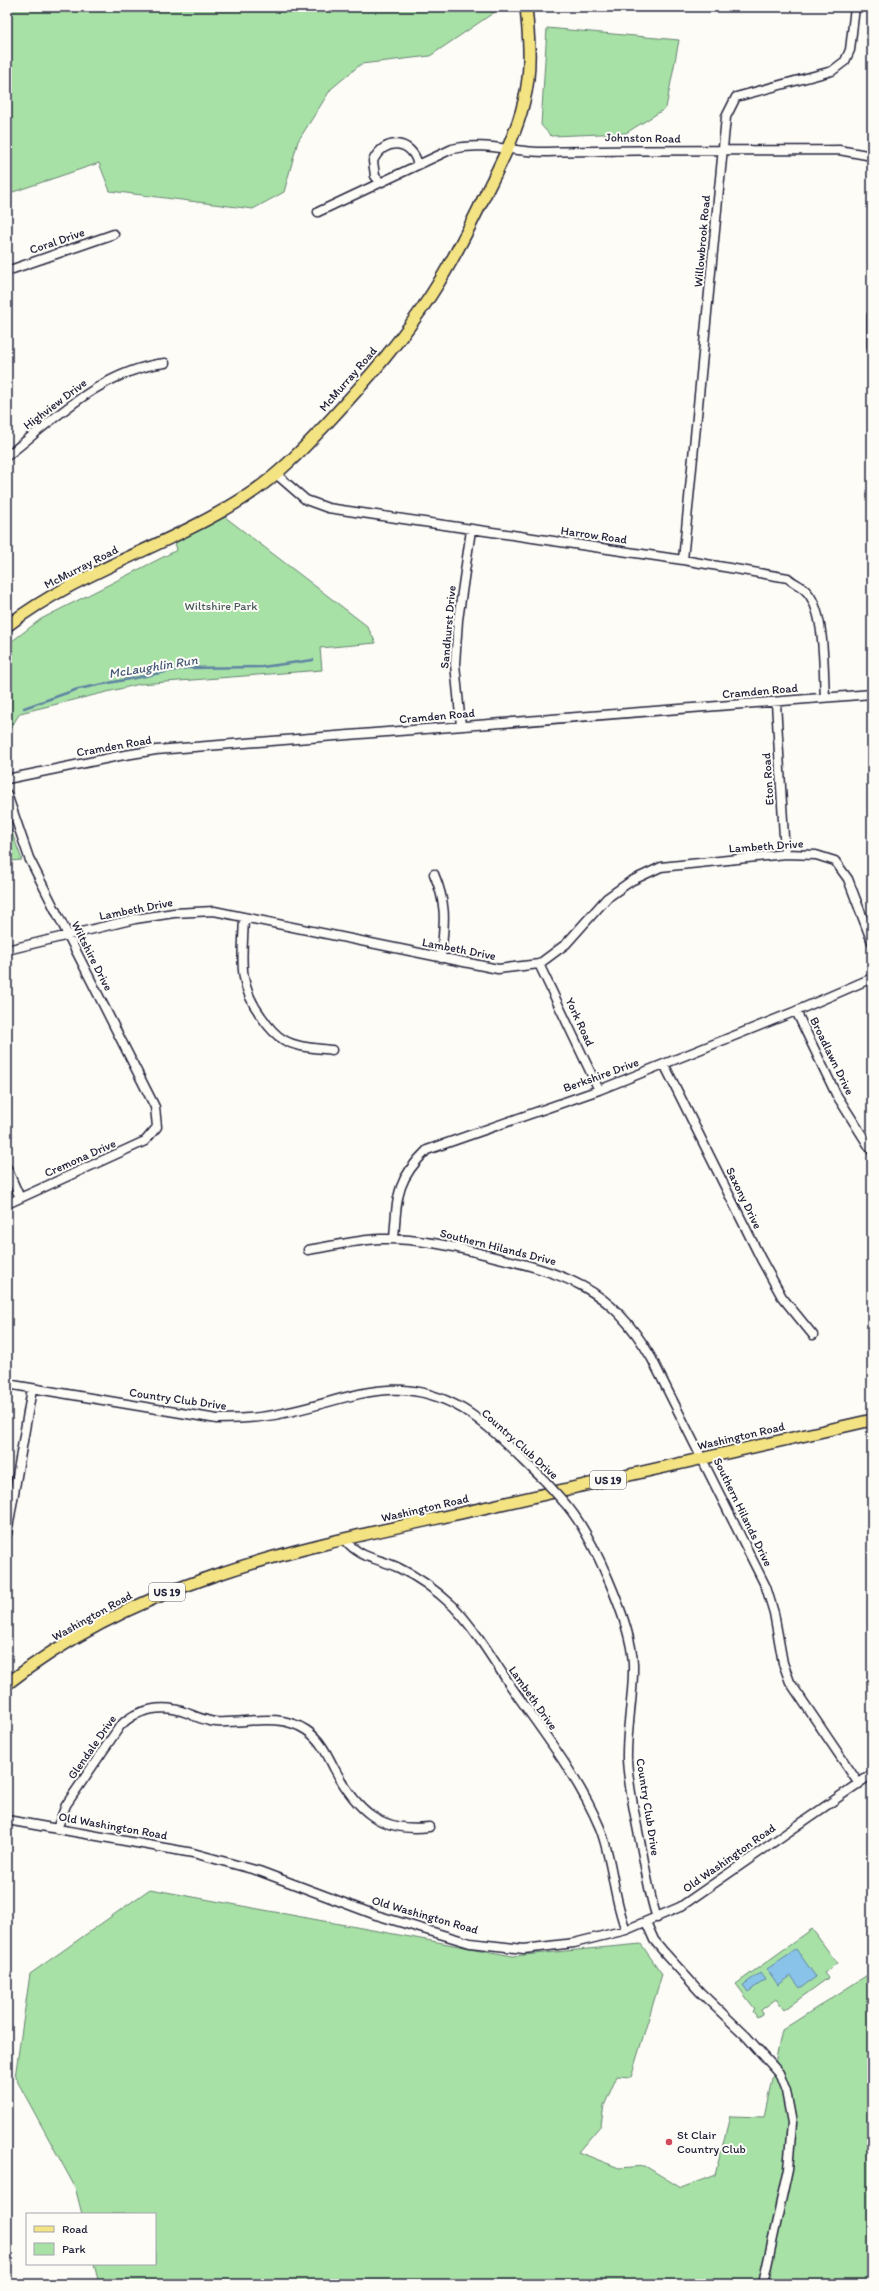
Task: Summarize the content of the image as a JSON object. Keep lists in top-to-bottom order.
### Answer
{
  "streets": {
    "main road": ["McMurray Road", "Washington Road", "US 19"],
    "street": [
      "Johnston Road",
      "Coral Drive",
      "Willowbrook Road",
      "Highview Drive",
      "Harrow Road",
      "Sandhurst Drive",
      "Cramden Road",
      "Eton Road",
      "Lambeth Drive",
      "Wiltshire Drive",
      "York Road",
      "Broadlawn Drive",
      "Berkshire Drive",
      "Cremona Drive",
      "Saxony Drive",
      "Southern Hilands Drive",
      "Country Club Drive",
      "Glendale Drive",
      "Old Washington Road"
    ]
  },
  "crossings": [
    ["Johnston Road", "Willowbrook Road"],
    ["Johnston Road", "McMurray Road"],
    ["Willowbrook Road", "Harrow Road"],
    ["McMurray Road", "Harrow Road"],
    ["Harrow Road", "Sandhurst Drive"],
    ["Harrow Road", "Cramden Road"],
    ["Sandhurst Drive", "Cramden Road"],
    ["Cramden Road", "Eton Road"],
    ["Eton Road", "Lambeth Drive"],
    ["Lambeth Drive", "Wiltshire Drive"],
    ["Lambeth Drive", "York Road"],
    ["Lambeth Drive", "Washington Road"],
    ["Lambeth Drive", "Old Washington Road"],
    ["Wiltshire Drive", "Cremona Drive"],
    ["York Road", "Berkshire Drive"],
    ["Broadlawn Drive", "Berkshire Drive"],
    ["Berkshire Drive", "Saxony Drive"],
    ["Berkshire Drive", "Southern Hilands Drive"],
    ["Southern Hilands Drive", "Washington Road"],
    ["Southern Hilands Drive", "Old Washington Road"],
    ["Country Club Drive", "Old Washington Road"],
    ["Glendale Drive", "Old Washington Road"]
  ],
  "water": ["McLaughlin Run"],
  "parks": ["Wiltshire Park"],
  "places": ["St Clair Country Club"],
  "legend": ["Road", "Park"]
}
